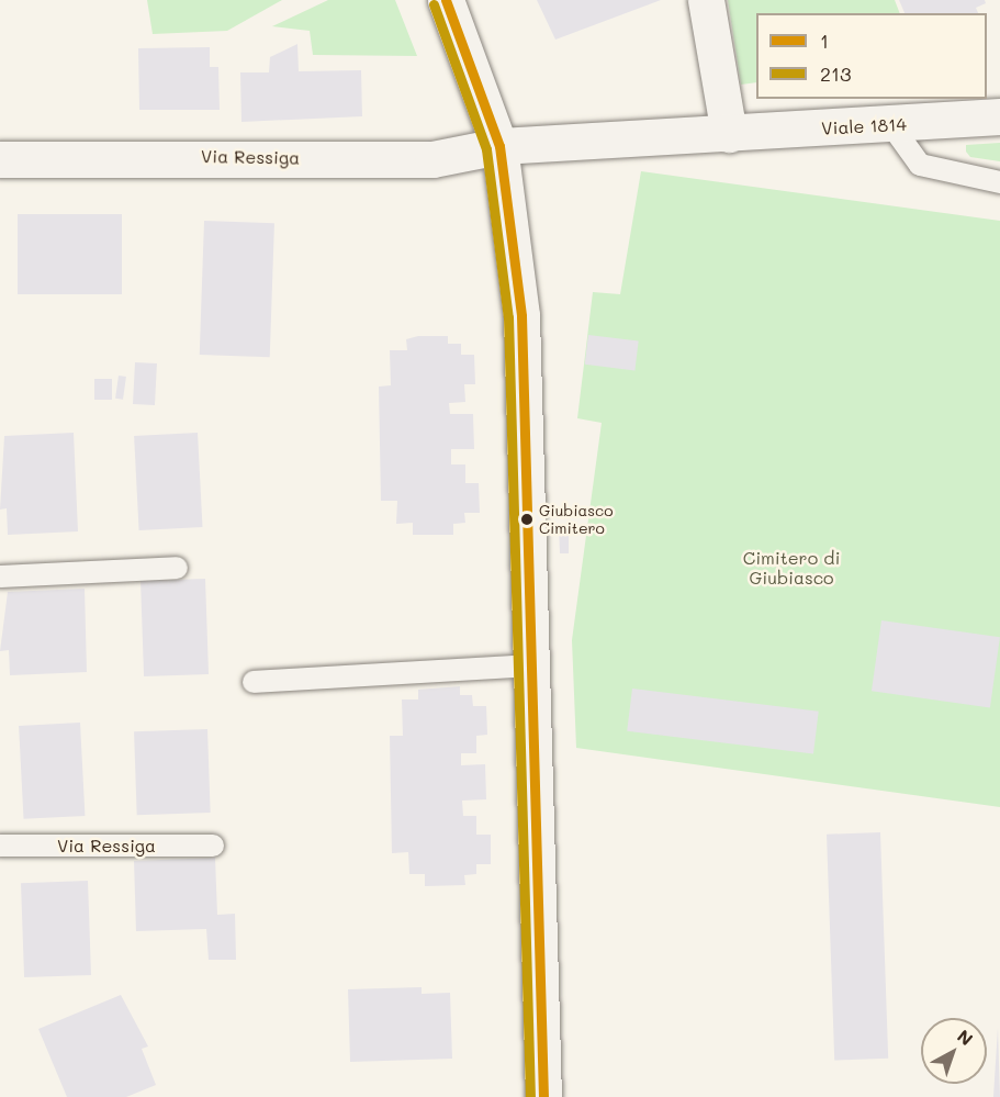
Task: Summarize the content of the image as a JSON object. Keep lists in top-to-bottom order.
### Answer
{
  "streets": {
    "street": ["Viale 1814", "Via Ressiga"]
  },
  "crossings": [
    ["Viale 1814", "Via Ressiga"]
  ],
  "parks": ["Cimitero di Giubiasco"],
  "places": ["Giubiasco Cimitero"],
  "lines": ["transit line 1", "transit line 213"],
  "legend": ["1", "213"],
  "north": "top right"
}
